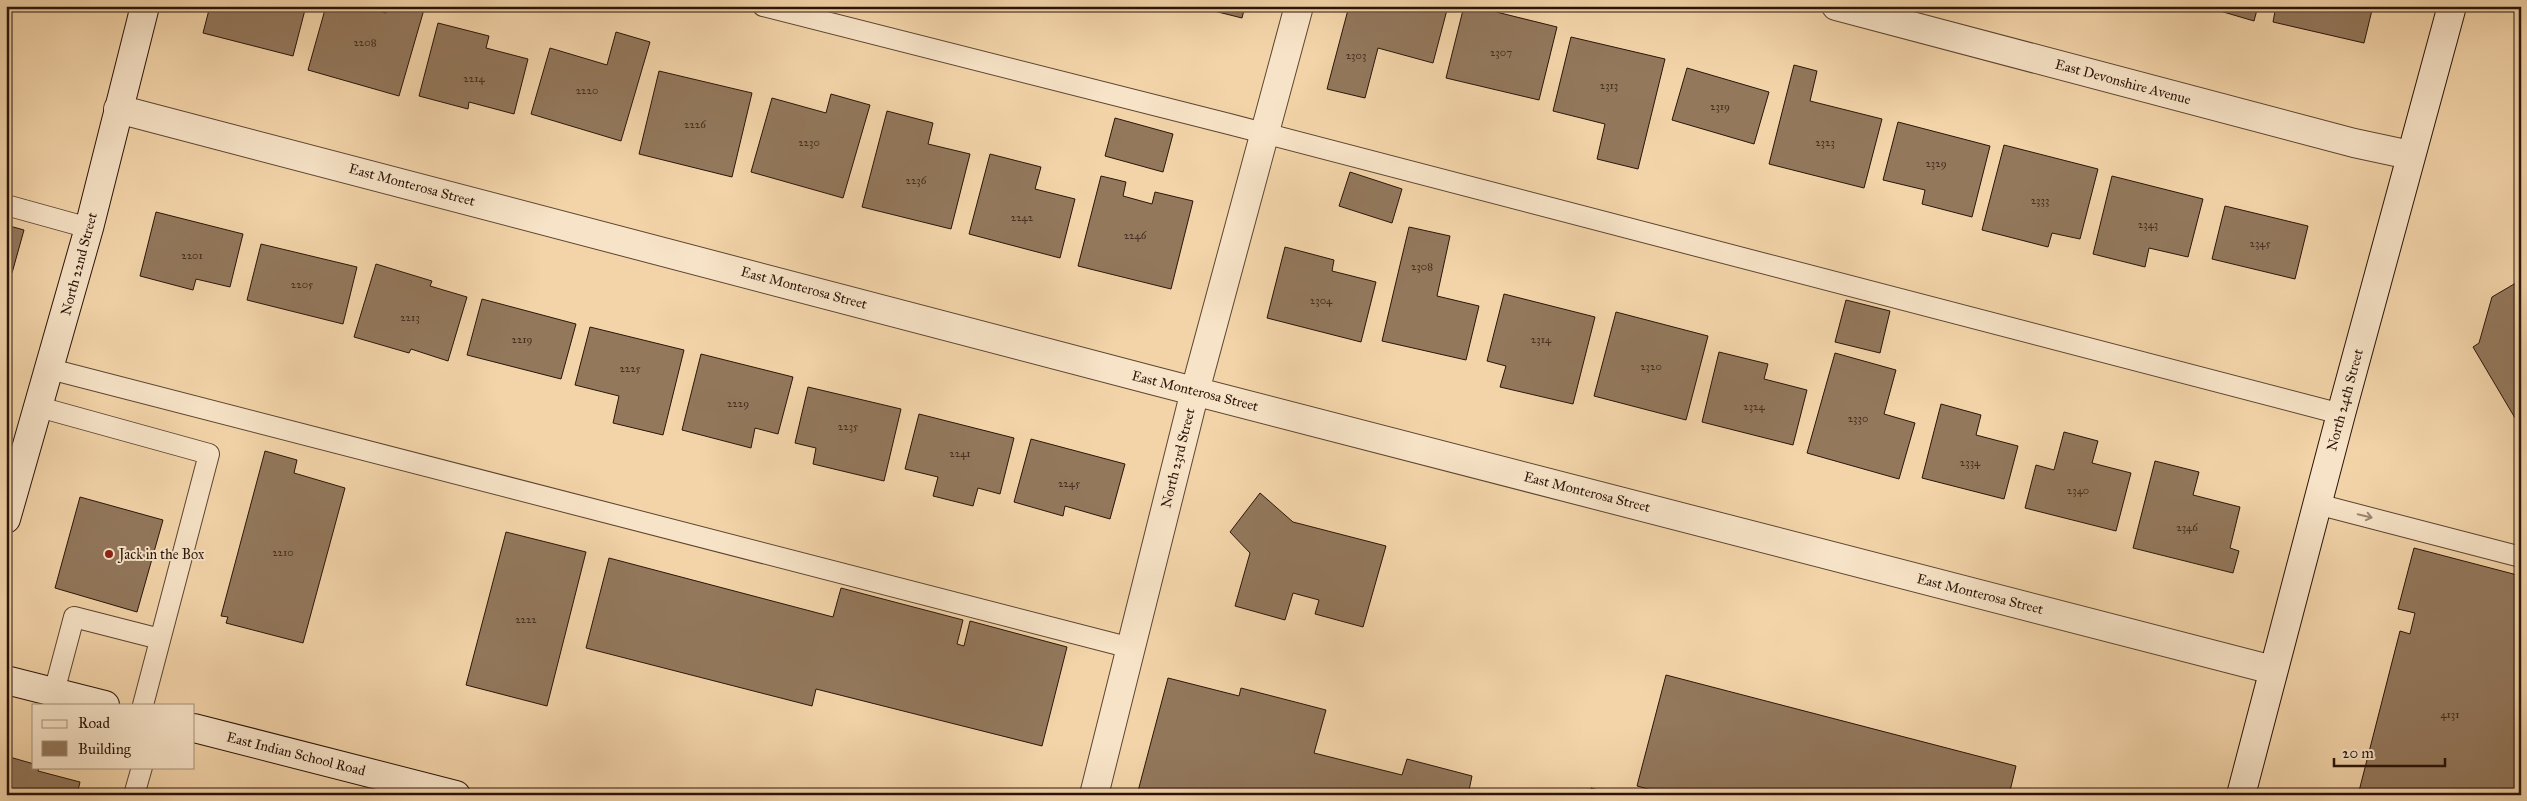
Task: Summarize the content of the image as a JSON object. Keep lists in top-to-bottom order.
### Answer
{
  "streets": {
    "street": [
      "East Devonshire Avenue",
      "East Monterosa Street",
      "North 22nd Street",
      "North 24th Street",
      "North 23rd Street",
      "East Indian School Road"
    ]
  },
  "crossings": [
    ["East Devonshire Avenue", "North 24th Street"],
    ["East Monterosa Street", "North 22nd Street"],
    ["East Monterosa Street", "North 24th Street"],
    ["East Monterosa Street", "North 23rd Street"]
  ],
  "places": ["Jack in the Box"],
  "house_numbers": [
    "2208",
    "2307",
    "2303",
    "2214",
    "2313",
    "2220",
    "2319",
    "2226",
    "2230",
    "2323",
    "2329",
    "2236",
    "2333",
    "2242",
    "2343",
    "2246",
    "2345",
    "2201",
    "2308",
    "2205",
    "2304",
    "2213",
    "2219",
    "2314",
    "2320",
    "2225",
    "2229",
    "2324",
    "2330",
    "2235",
    "2241",
    "2334",
    "2245",
    "2340",
    "2346",
    "2210",
    "2222",
    "4131"
  ],
  "legend": ["Road", "Building"],
  "scale_bar": "20 m"
}
